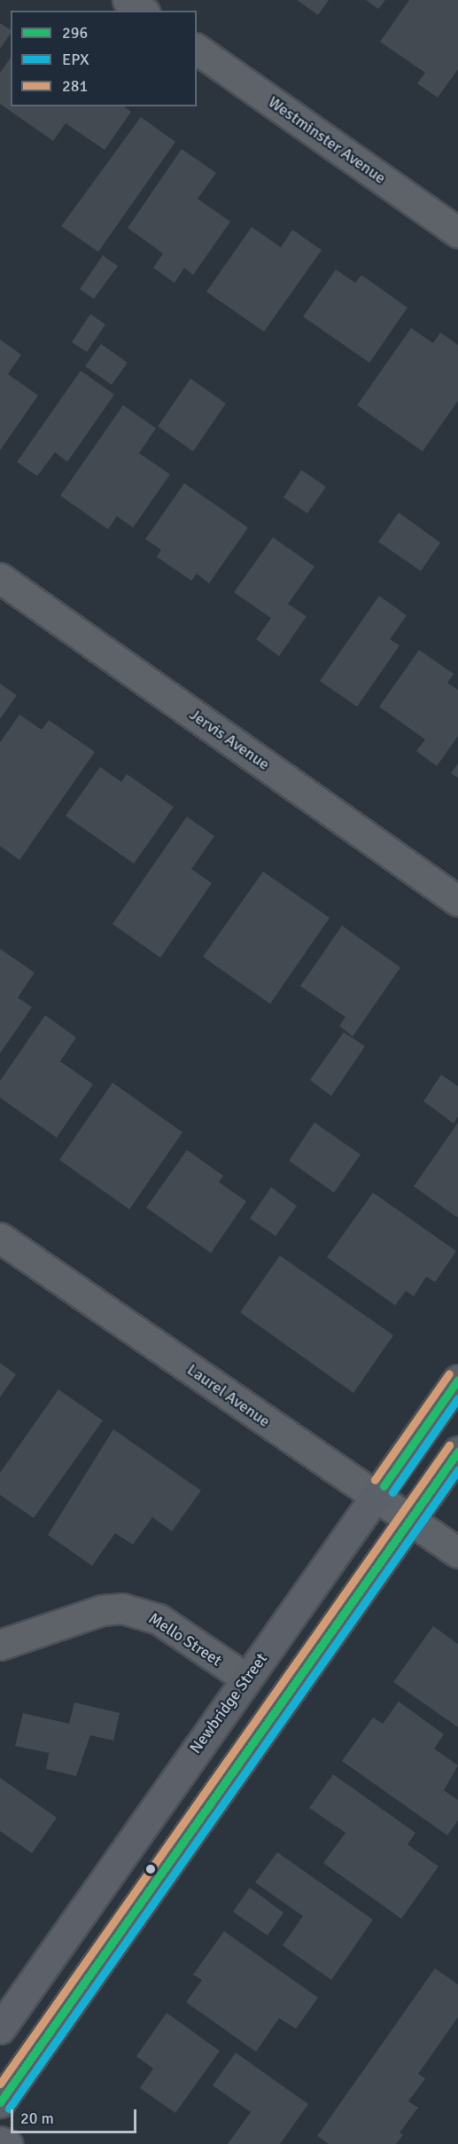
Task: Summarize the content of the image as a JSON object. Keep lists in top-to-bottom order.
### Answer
{
  "streets": {
    "main road": ["Newbridge Street"],
    "street": [
      "Westminster Avenue",
      "Jervis Avenue",
      "Laurel Avenue",
      "Mello Street"
    ]
  },
  "crossings": [
    ["Laurel Avenue", "Newbridge Street"],
    ["Mello Street", "Newbridge Street"]
  ],
  "lines": ["transit line 281", "transit line 296", "transit line EPX"],
  "legend": ["296", "EPX", "281"],
  "scale_bar": "20 m"
}
